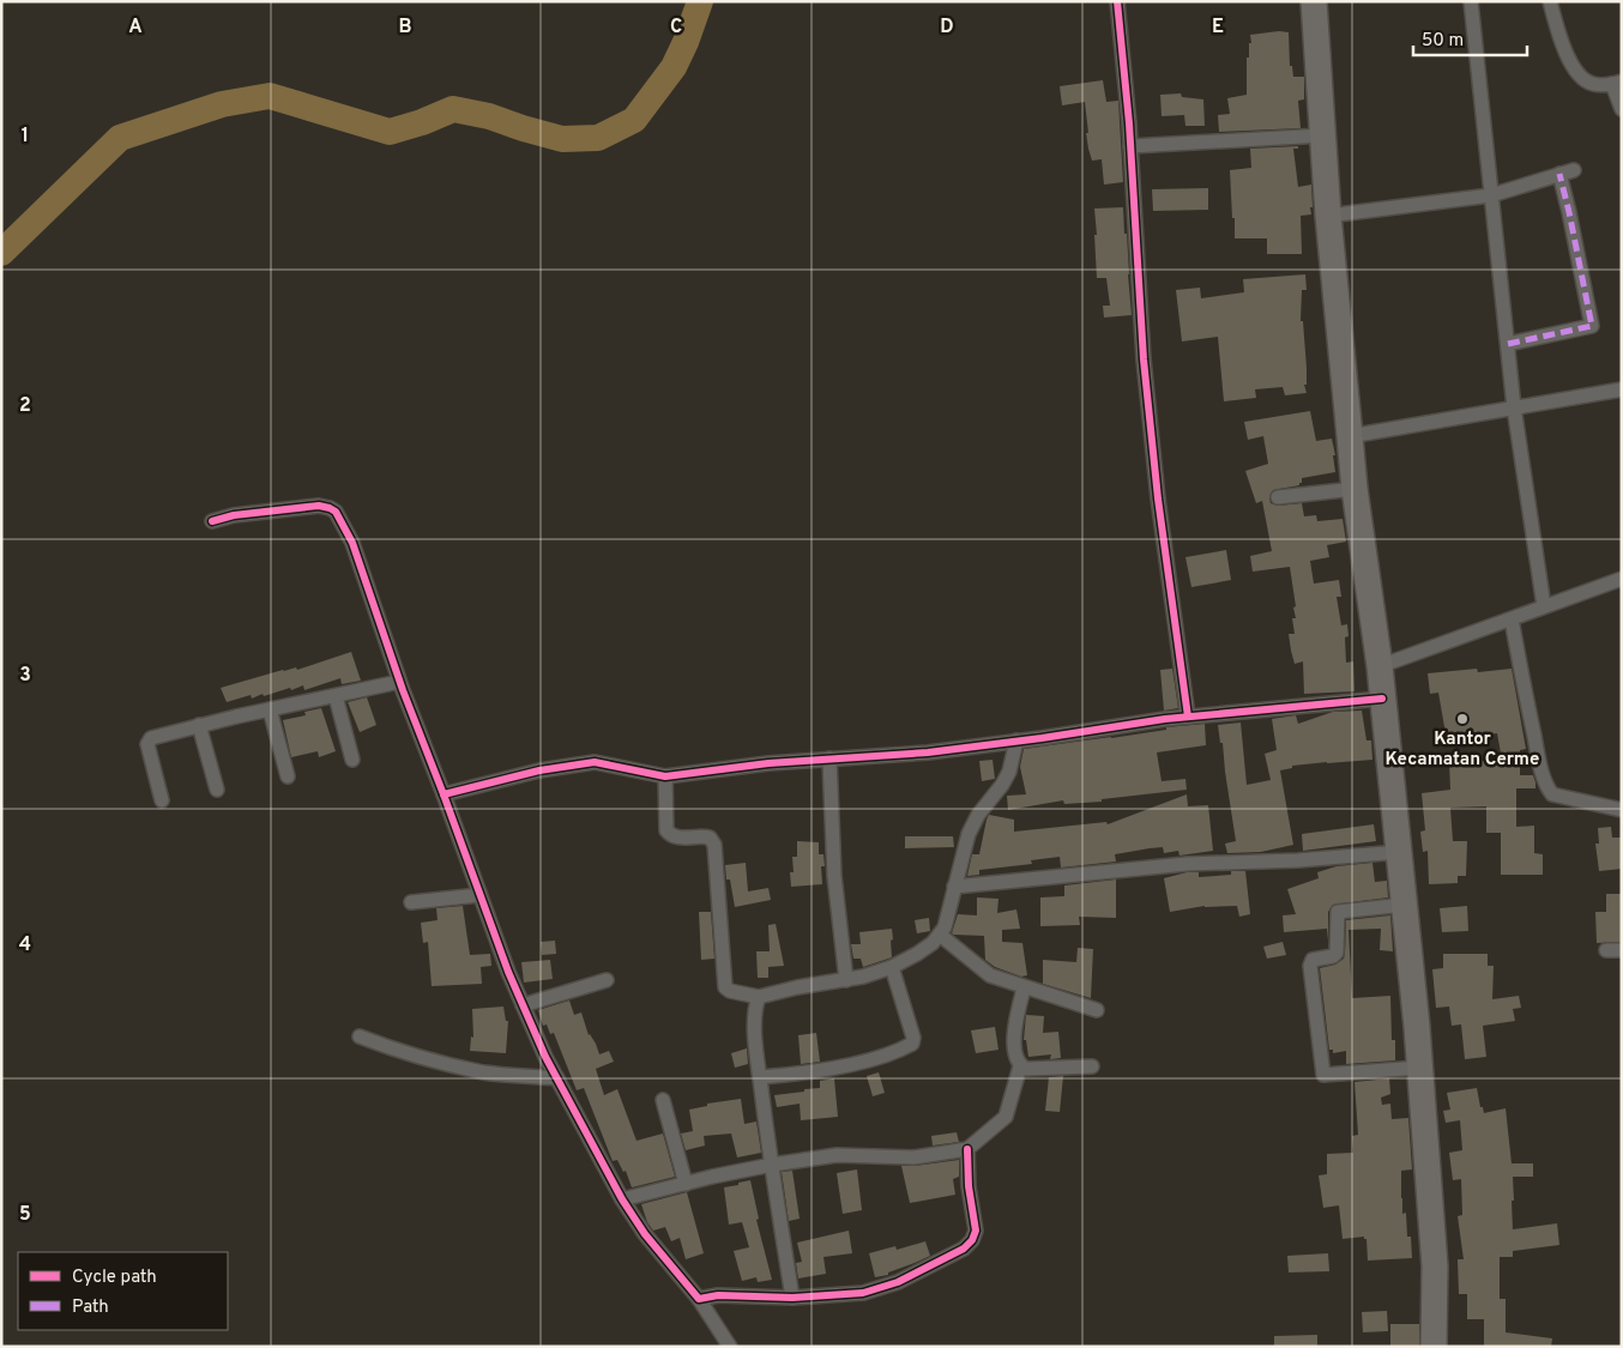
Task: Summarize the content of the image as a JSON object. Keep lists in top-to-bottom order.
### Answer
{
  "places": ["Kantor Kecamatan Cerme"],
  "legend": ["Cycle path", "Path"],
  "scale_bar": "50 m",
  "grid": {
    "columns": [
      "A",
      "B",
      "C",
      "D",
      "E"
    ],
    "rows": [
      "1",
      "2",
      "3",
      "4",
      "5"
    ]
  }
}
